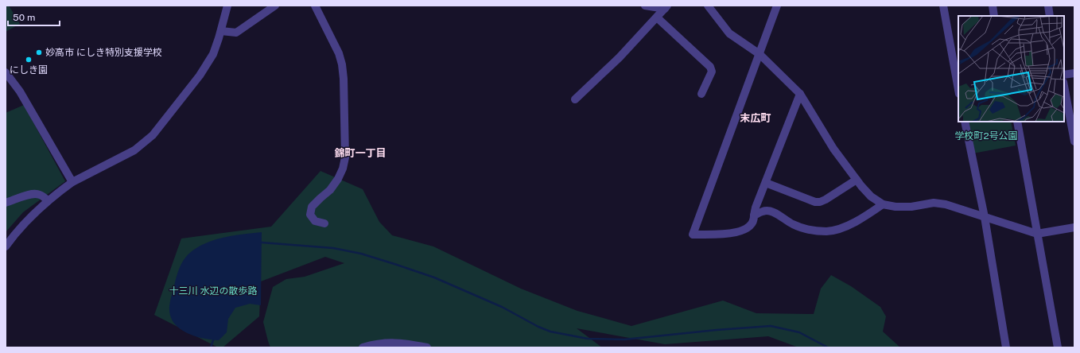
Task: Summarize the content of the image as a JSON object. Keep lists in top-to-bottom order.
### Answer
{
  "districts": ["末広町", "錦町一丁目"],
  "parks": ["学校町2号公園", "十三川 水辺の散歩路"],
  "places": ["妙高市 にしき特別支援学校", "にしき園"],
  "scale_bar": "50 m"
}
